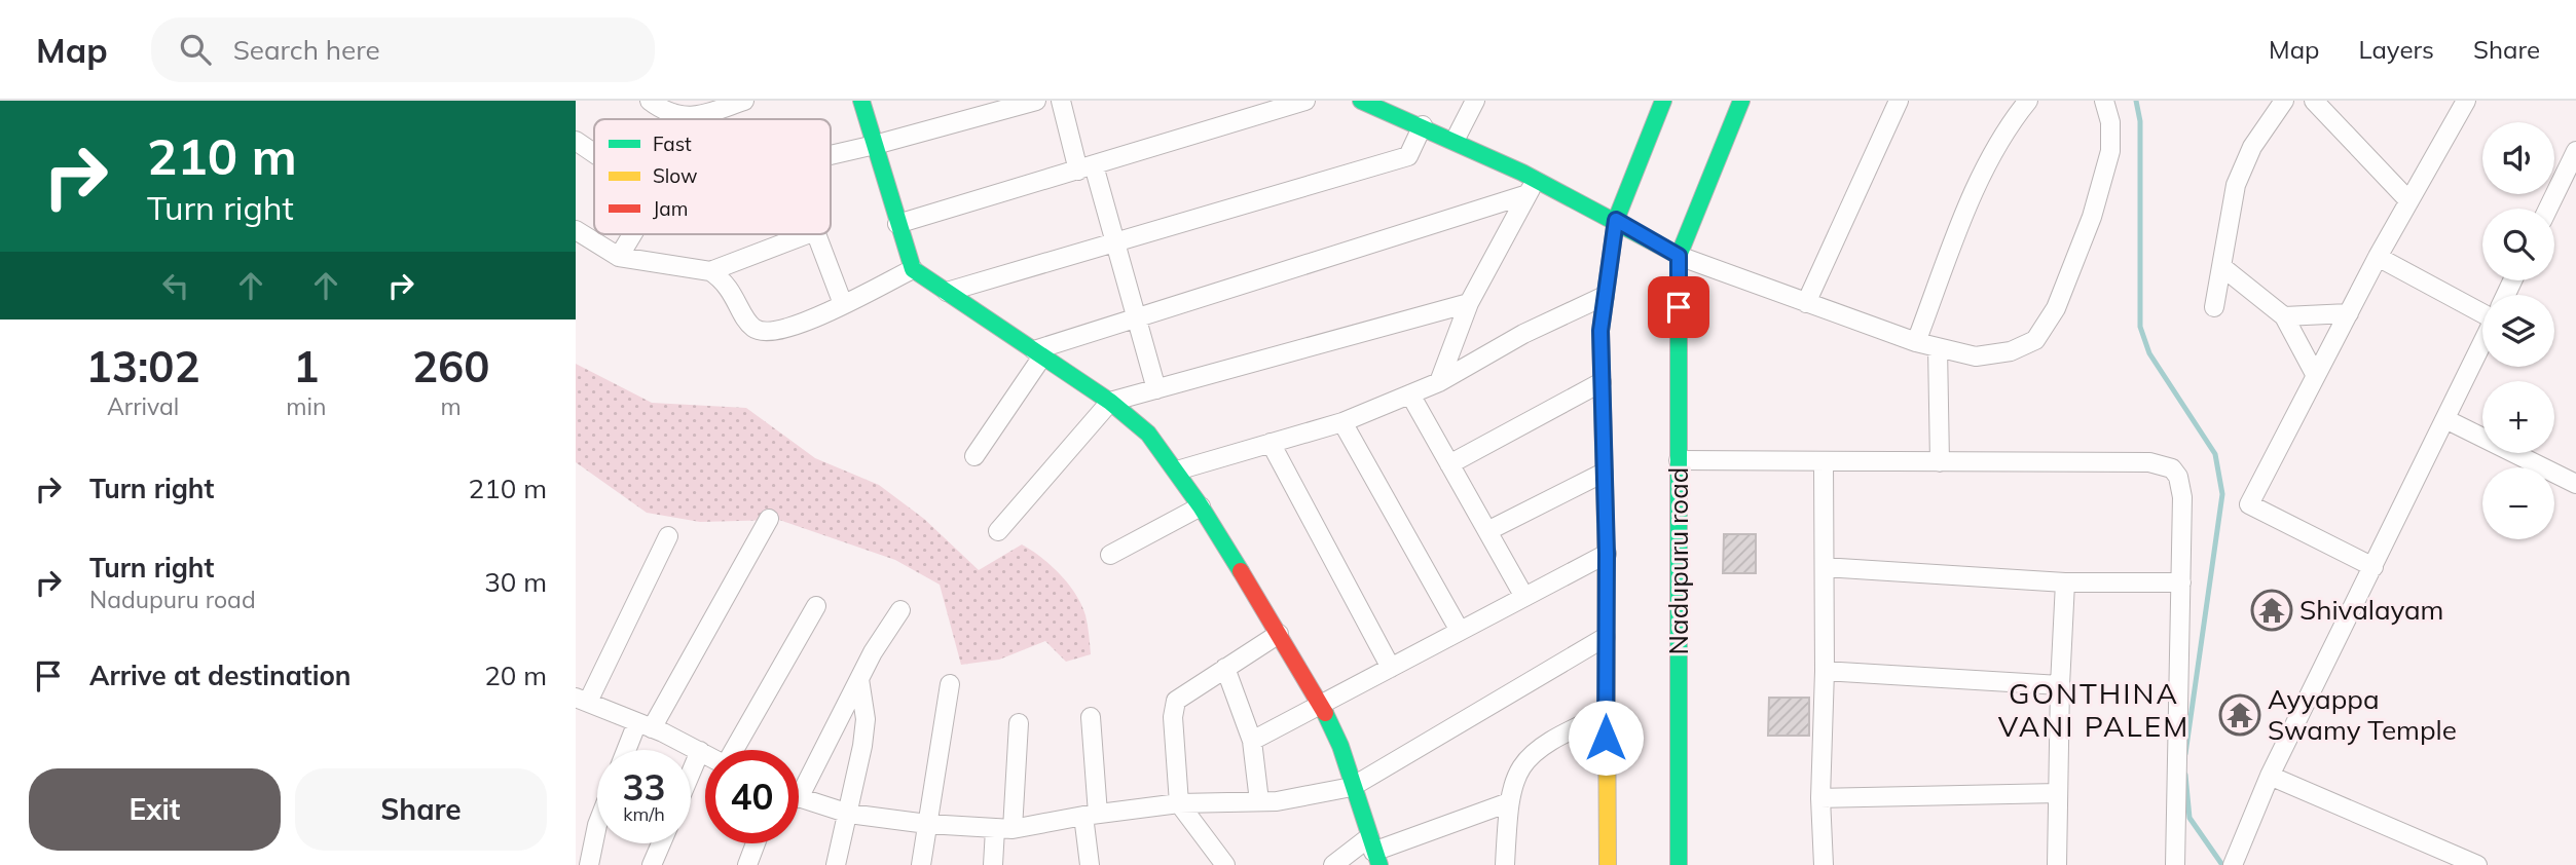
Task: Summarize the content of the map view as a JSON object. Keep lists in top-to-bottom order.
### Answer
{
  "streets": {
    "street": ["Nadupuru road"]
  },
  "districts": ["GONTHINA VANI PALEM"],
  "places": {
    "temple": ["Shivalayam", "Ayyappa Swamy Temple"]
  },
  "legend": ["Fast", "Slow", "Jam"],
  "page": {
    "header": "Map",
    "search": "Search here",
    "nav": ["Map", "Layers", "Share"],
    "turn": ["210 m", "Turn right"],
    "map_buttons": ["+", "−"],
    "eta": [
      "13:02",
      "Arrival",
      "1",
      "min",
      "260",
      "m"
    ],
    "list": [
      {
        "name": "Turn right",
        "value": "210 m"
      },
      {
        "name": "Turn right",
        "note": "Nadupuru road",
        "value": "30 m"
      },
      {
        "name": "Arrive at destination",
        "value": "20 m"
      }
    ],
    "speed": "33 km/h",
    "limit": "40",
    "buttons": ["Exit", "Share"]
  }
}
